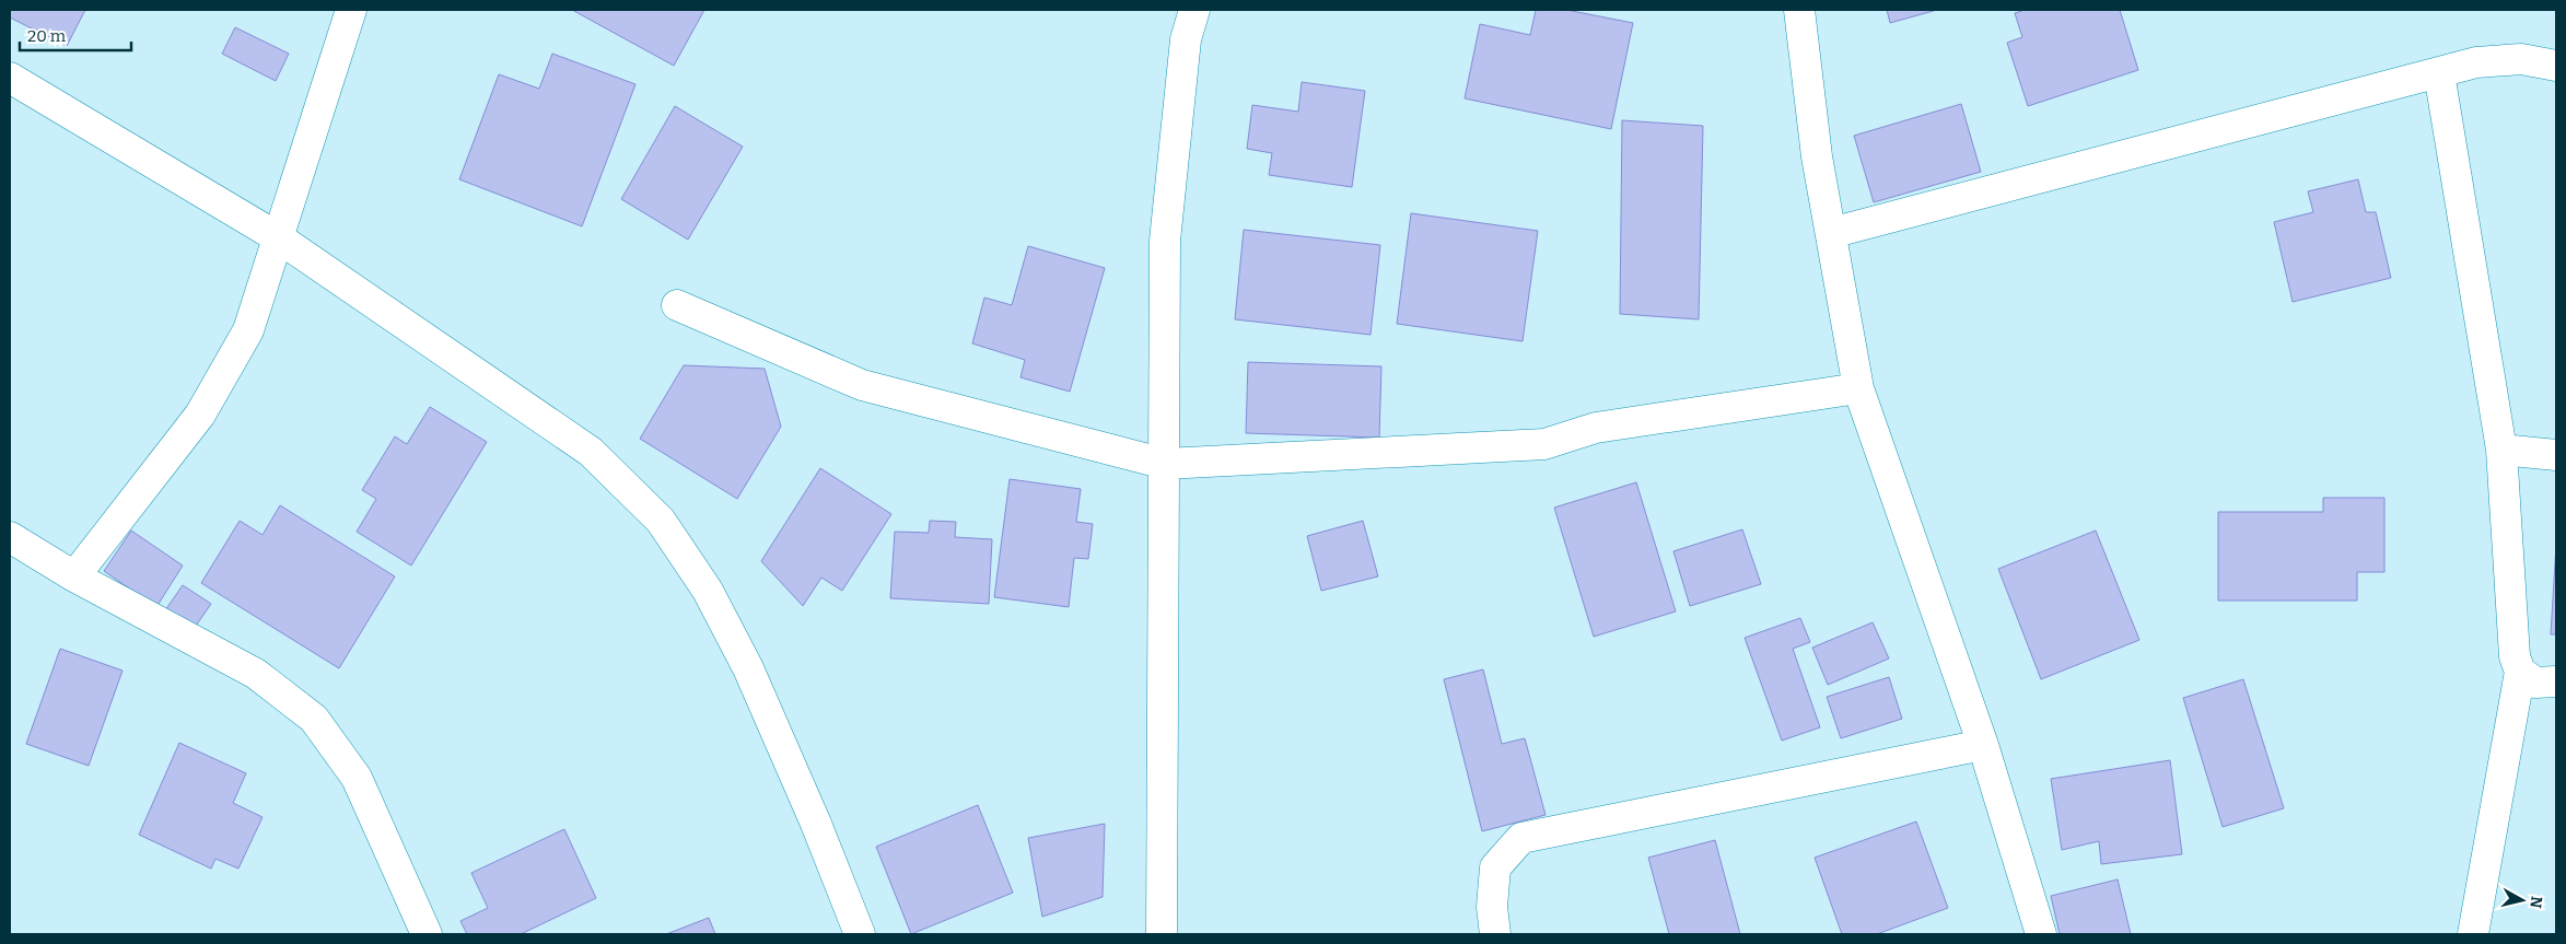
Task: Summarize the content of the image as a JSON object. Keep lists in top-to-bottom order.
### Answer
{
  "scale_bar": "20 m",
  "north": "right"
}
